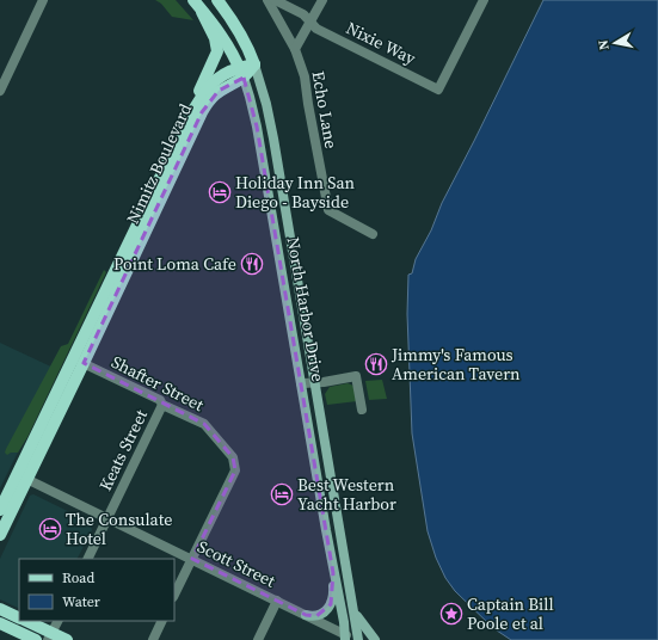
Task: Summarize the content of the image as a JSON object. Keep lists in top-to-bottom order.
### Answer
{
  "streets": {
    "main road": ["Nimitz Boulevard", "North Harbor Drive"],
    "street": [
      "Nixie Way",
      "Echo Lane",
      "Shafter Street",
      "Keats Street",
      "Scott Street"
    ]
  },
  "crossings": [
    ["Nimitz Boulevard", "North Harbor Drive"],
    ["Nimitz Boulevard", "Shafter Street"],
    ["Nimitz Boulevard", "Scott Street"],
    ["North Harbor Drive", "Scott Street"],
    ["Shafter Street", "Keats Street"],
    ["Shafter Street", "Scott Street"],
    ["Keats Street", "Scott Street"]
  ],
  "places": {
    "hotel": ["Holiday Inn San Diego - Bayside", "Best Western Yacht Harbor", "The Consulate Hotel"],
    "restaurant": ["Point Loma Cafe", "Jimmy's Famous American Tavern"],
    "place": ["Captain Bill Poole et al"]
  },
  "legend": ["Road", "Water"],
  "north": "left"
}
